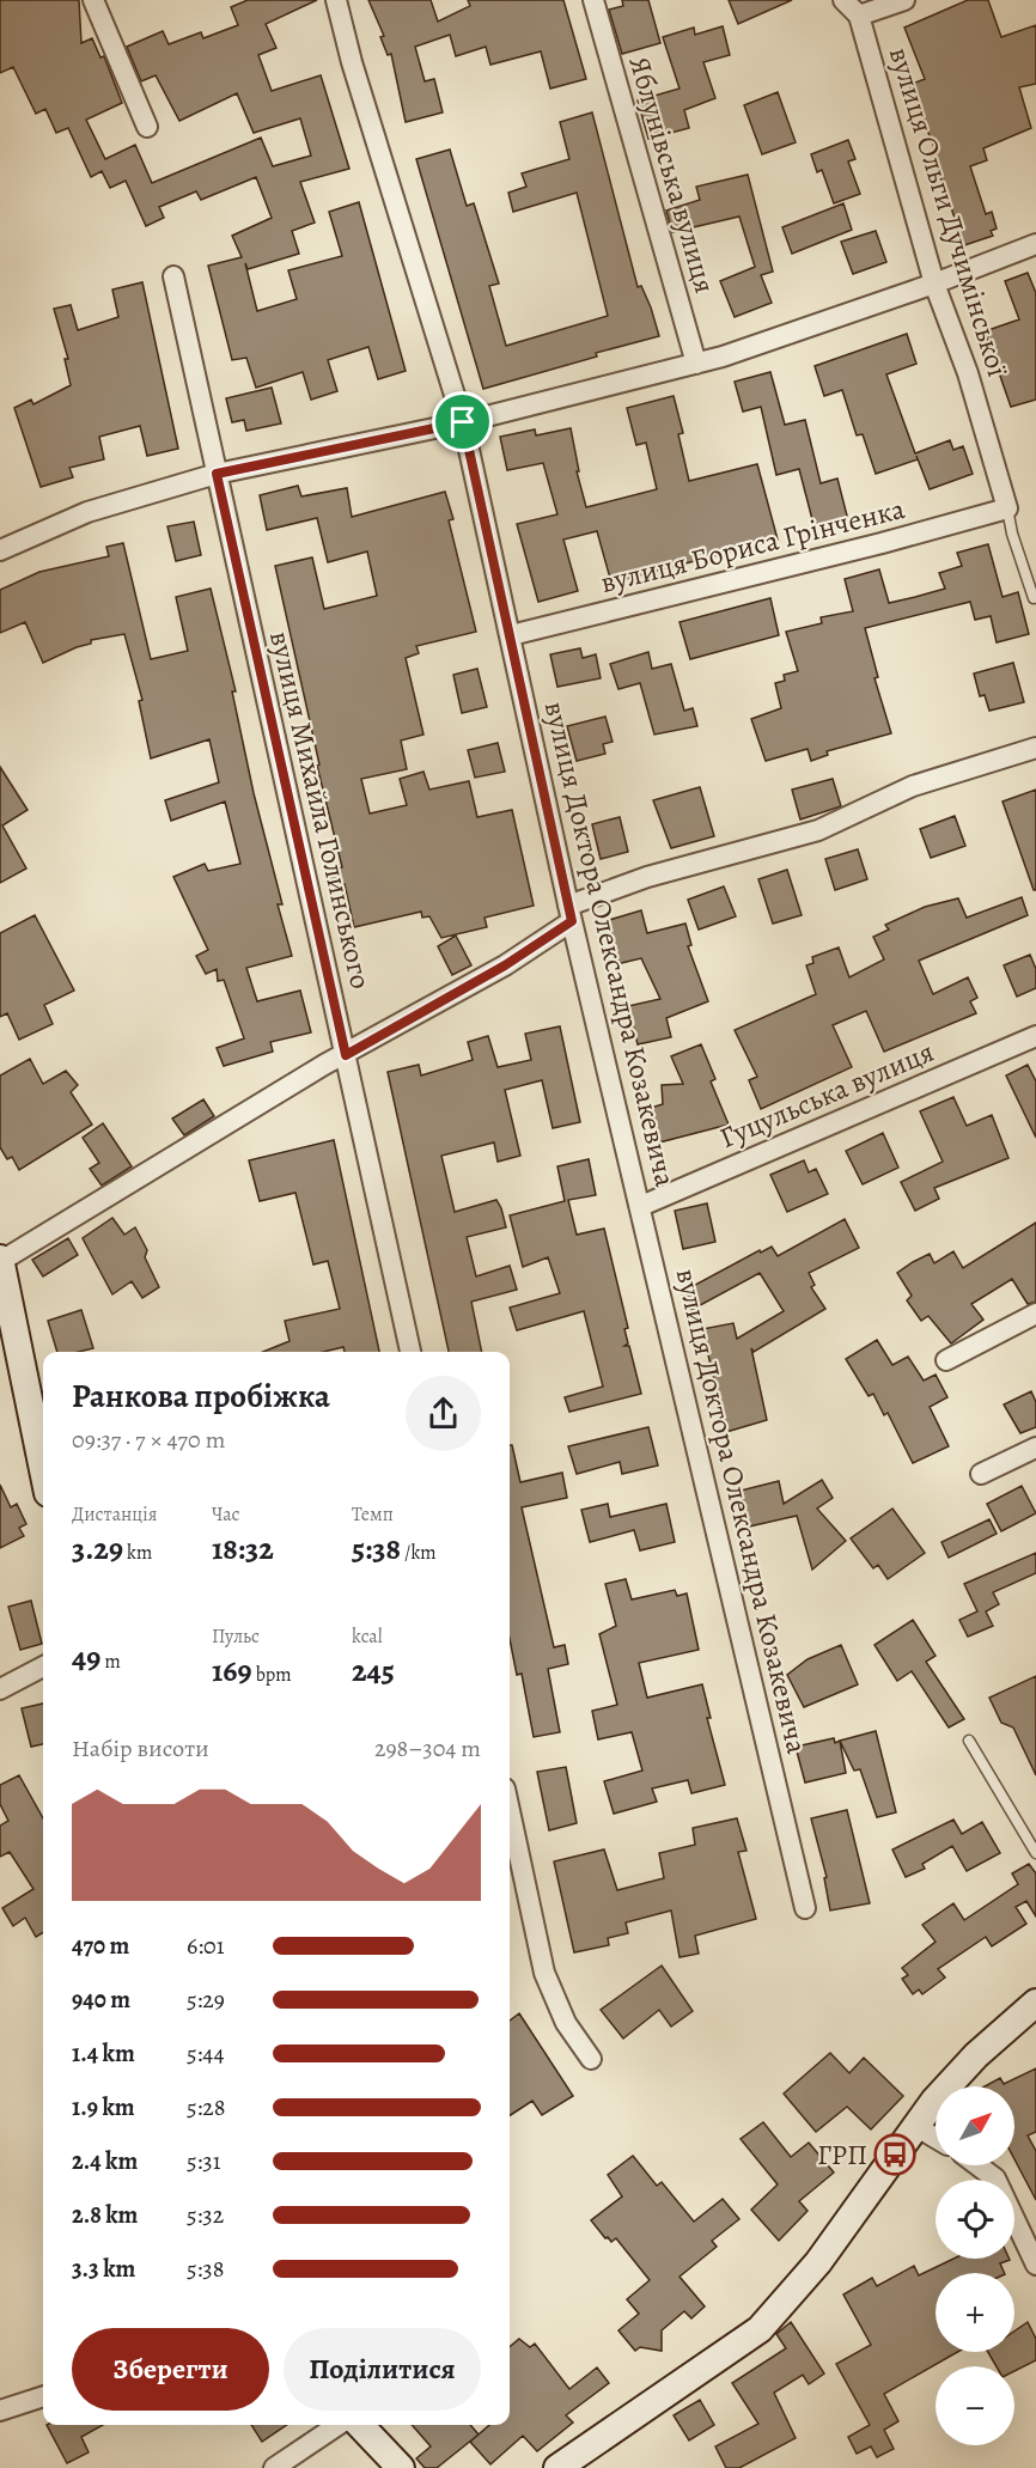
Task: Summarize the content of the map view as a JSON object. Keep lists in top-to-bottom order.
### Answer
{
  "streets": {
    "street": [
      "Яблунівська вулиця",
      "вулиця Ольги Дучимінської",
      "вулиця Бориса Грінченка",
      "вулиця Михайла Голинського",
      "вулиця Доктора Олександра Козакевича",
      "Гуцульська вулиця"
    ]
  },
  "crossings": [
    ["вулиця Ольги Дучимінської", "вулиця Бориса Грінченка"],
    ["вулиця Бориса Грінченка", "вулиця Доктора Олександра Козакевича"],
    ["вулиця Доктора Олександра Козакевича", "Гуцульська вулиця"]
  ],
  "places": {
    "bus stop": ["ГРП"]
  },
  "north": "top right",
  "page": {
    "heading": ["Ранкова пробіжка", "09:37 · 7 × 470 m"],
    "stats": [
      ["Дистанція", "3.29 km"],
      ["Час", "18:32"],
      ["Темп", "5:38 /km"],
      ["49 m"],
      ["Пульс", "169 bpm"],
      ["kcal", "245"]
    ],
    "chart": ["Набір висоти", "298–304 m"],
    "list": [
      {
        "name": "470 m",
        "note": "6:01"
      },
      {
        "name": "940 m",
        "note": "5:29"
      },
      {
        "name": "1.4 km",
        "note": "5:44"
      },
      {
        "name": "1.9 km",
        "note": "5:28"
      },
      {
        "name": "2.4 km",
        "note": "5:31"
      },
      {
        "name": "2.8 km",
        "note": "5:32"
      },
      {
        "name": "3.3 km",
        "note": "5:38"
      }
    ],
    "map_buttons": ["+", "−"],
    "buttons": ["Зберегти", "Поділитися"]
  }
}
